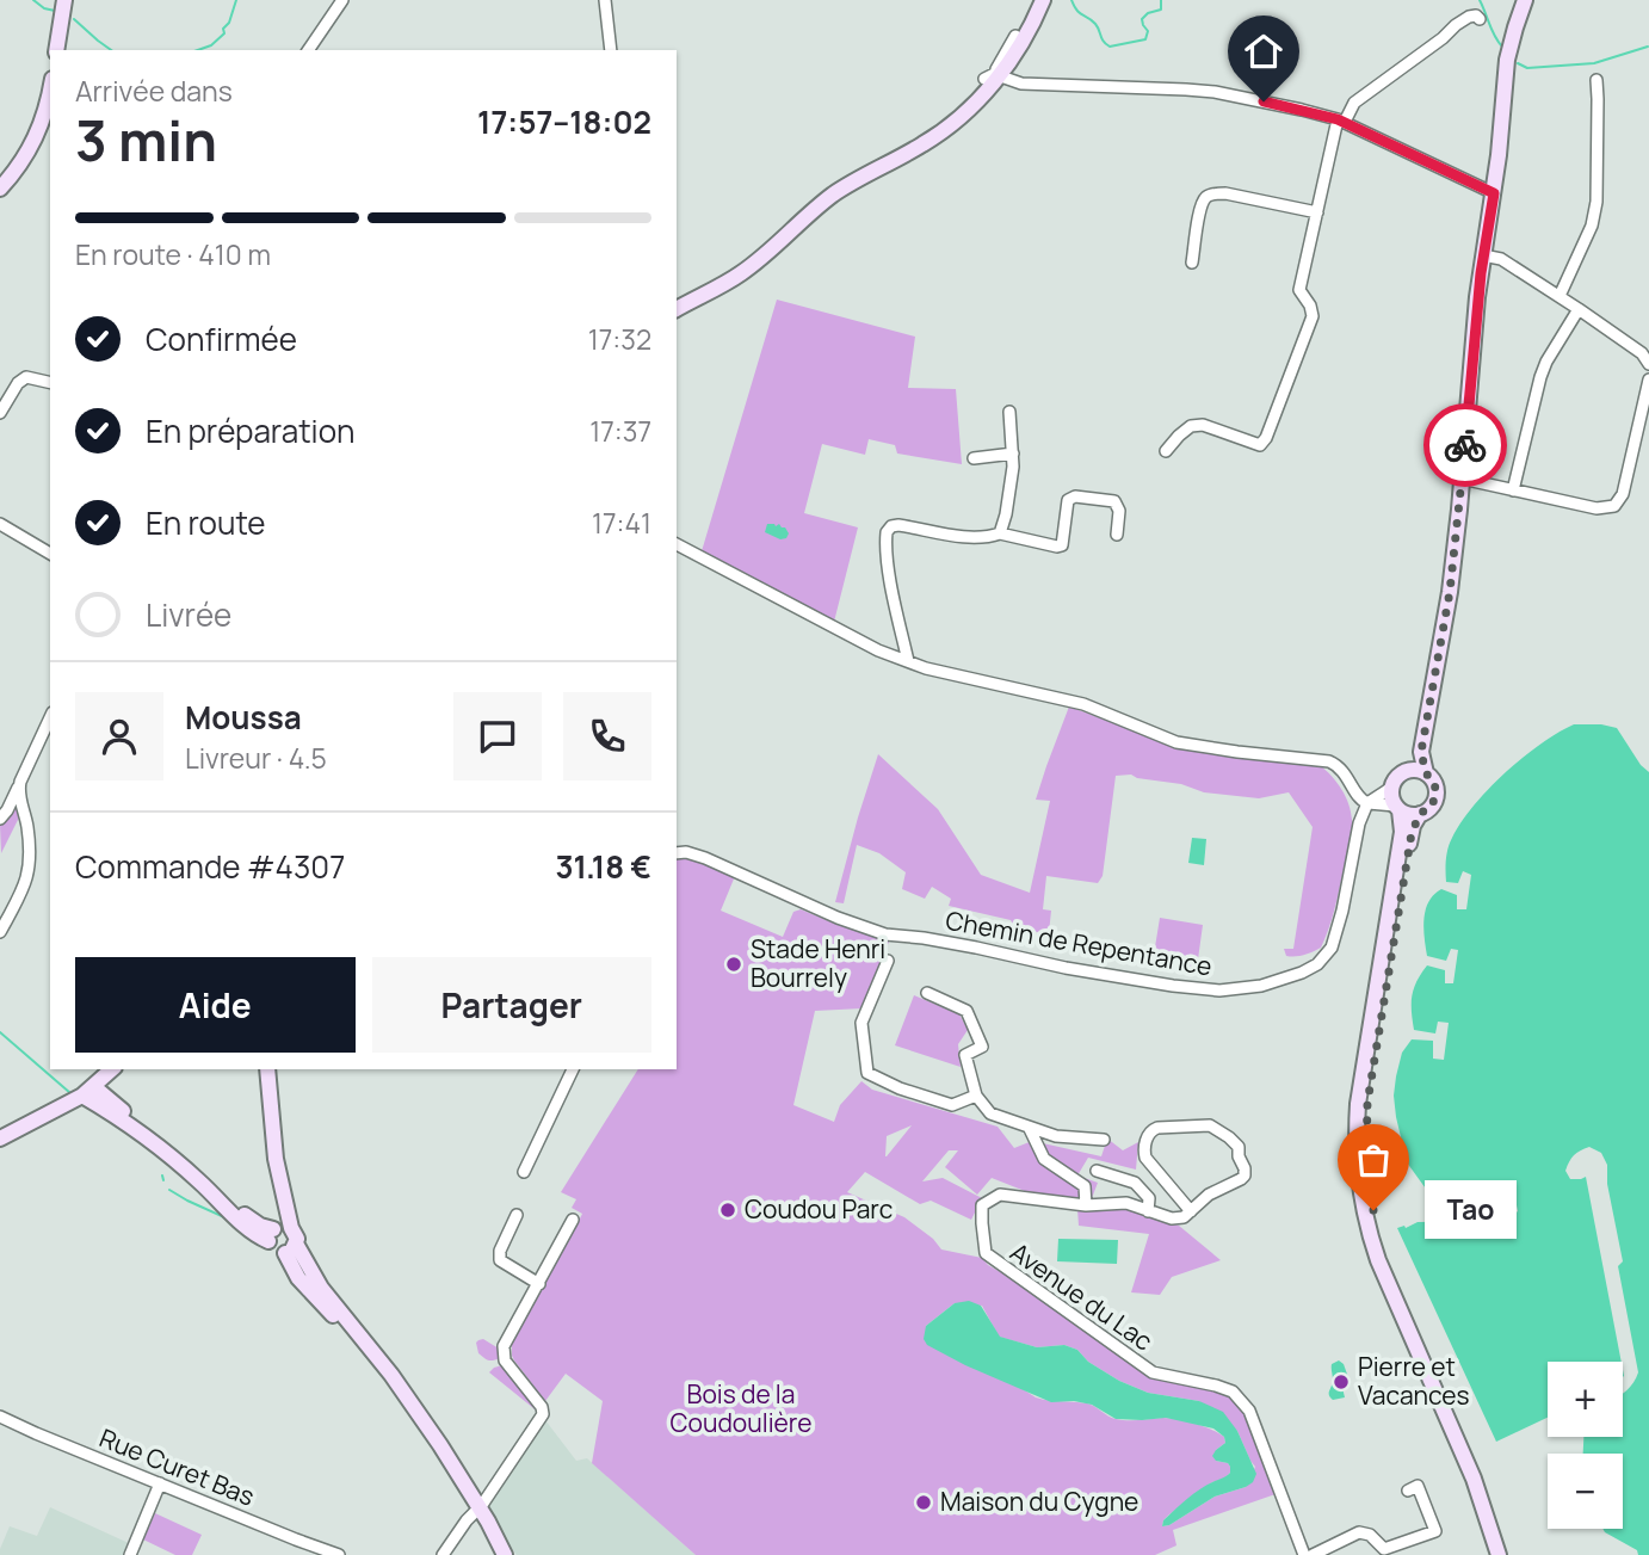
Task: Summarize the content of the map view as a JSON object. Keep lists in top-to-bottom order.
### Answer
{
  "streets": {
    "street": ["Chemin de Repentance", "Avenue du Lac", "Rue Curet Bas"]
  },
  "parks": ["Bois de la Coudoulière"],
  "places": [
    "Stade Henri Bourrely",
    "Coudou Parc",
    "Tao",
    "Pierre et Vacances",
    "Maison du Cygne"
  ],
  "page": {
    "heading": ["3 min", "Arrivée dans", "17:57–18:02"],
    "panel": [
      "Moussa",
      "Livreur · 4.5",
      "Commande #4307",
      "31.18 €"
    ],
    "bar": "En route · 410 m",
    "list": [
      ["Confirmée", "17:32"],
      ["En préparation", "17:37"],
      ["En route", "17:41"],
      "Livrée"
    ],
    "buttons": ["Aide", "Partager"],
    "bubble": "Tao",
    "map_buttons": ["+", "−"]
  }
}
